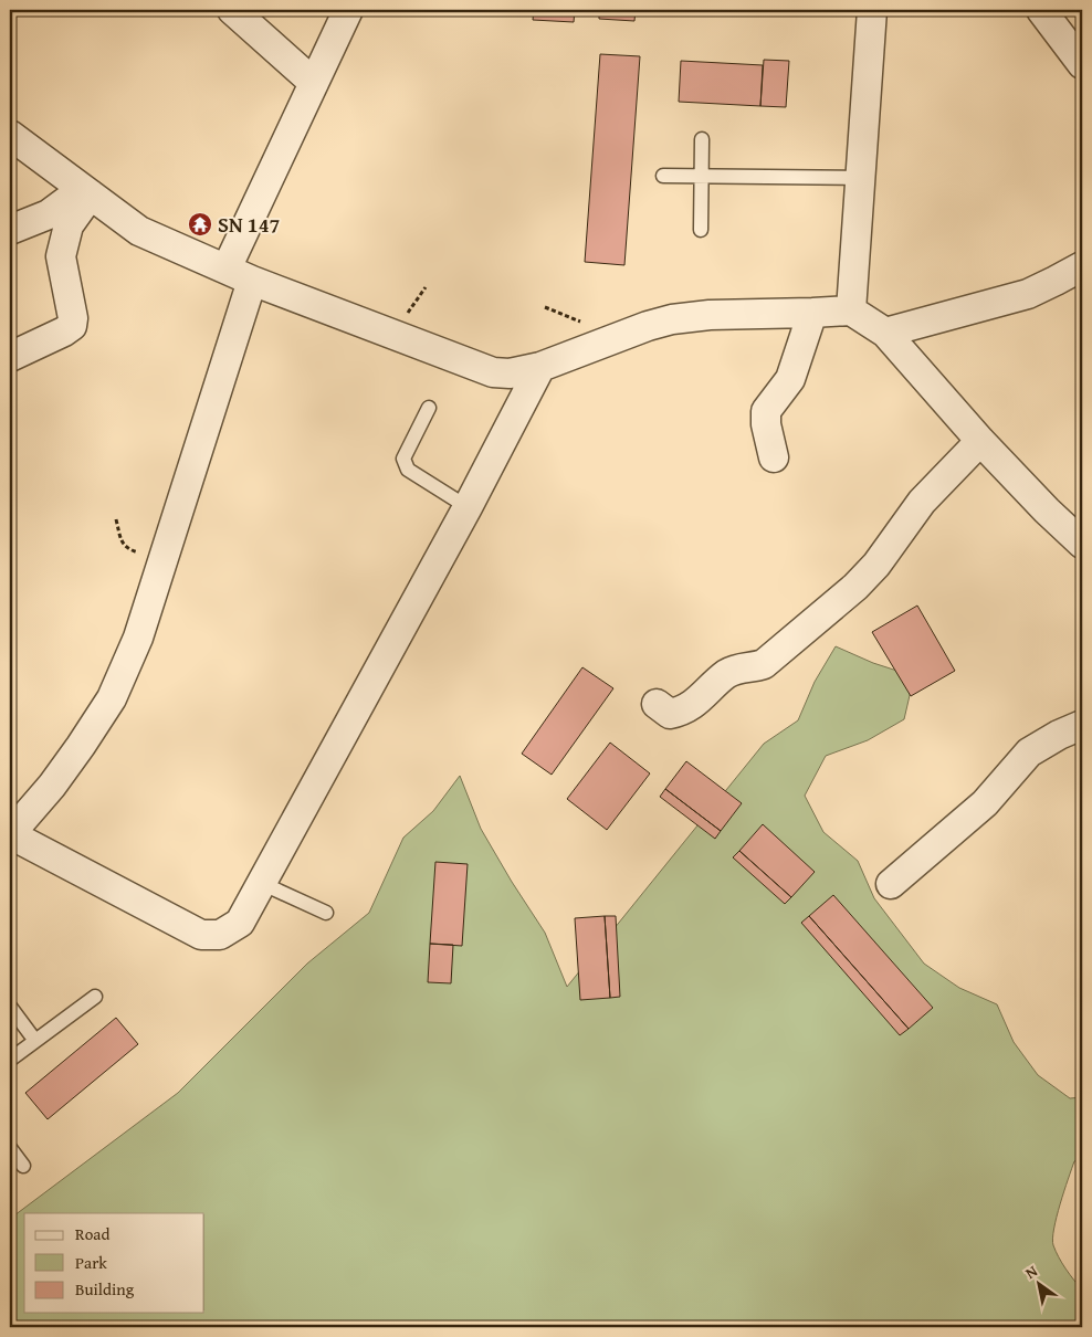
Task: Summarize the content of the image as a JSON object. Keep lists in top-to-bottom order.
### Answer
{
  "places": {
    "temple": ["SN 147"]
  },
  "legend": ["Road", "Park", "Building"],
  "north": "top left"
}
